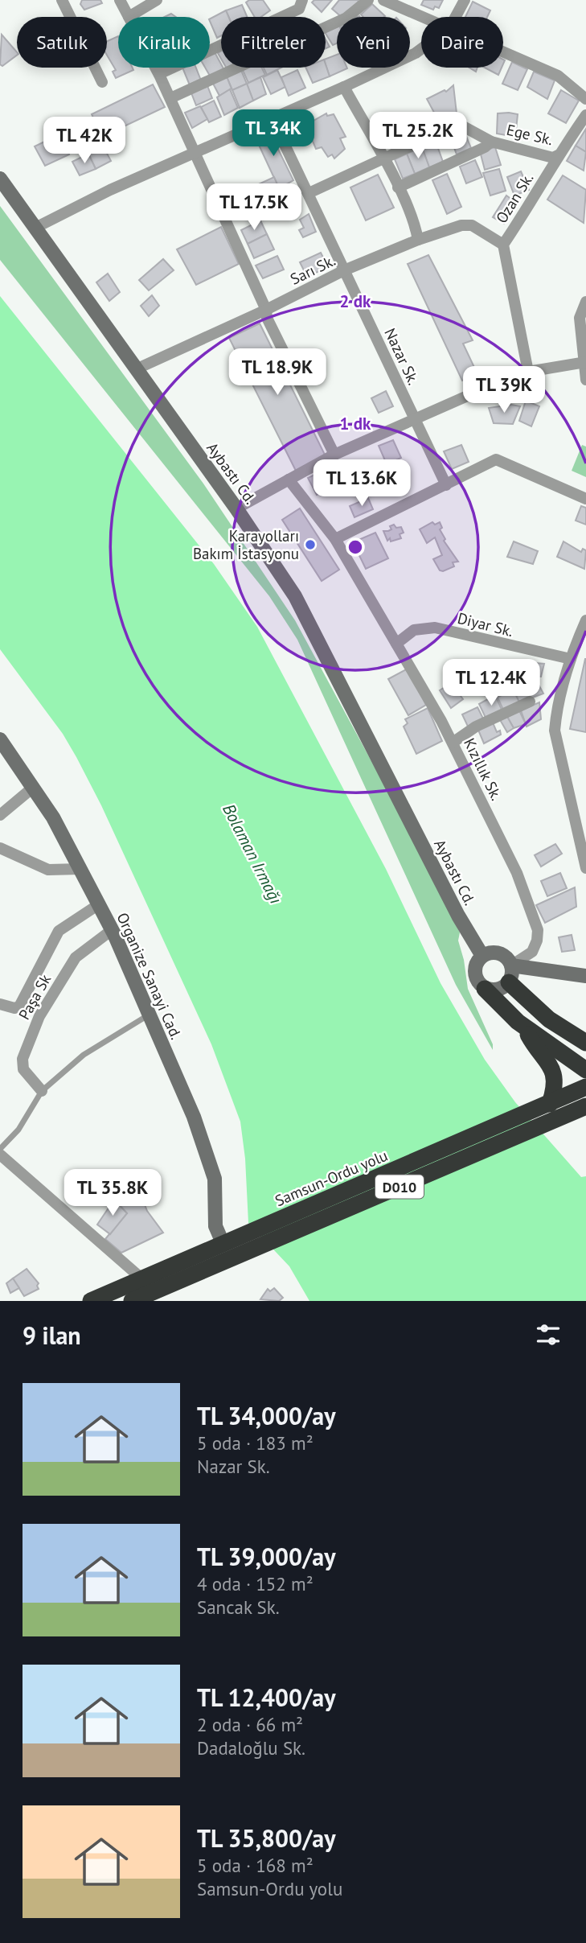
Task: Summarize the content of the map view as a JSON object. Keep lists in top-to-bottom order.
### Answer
{
  "streets": {
    "highway": ["Samsun-Ordu yolu", "D010"],
    "main road": ["Aybastı Cd.", "Organize Sanayi Cad."],
    "street": [
      "Ege Sk.",
      "Ozan Sk.",
      "Sarı Sk.",
      "Nazar Sk.",
      "Diyar Sk.",
      "Kızıllık Sk.",
      "Paşa Sk"
    ]
  },
  "crossings": [
    ["Ege Sk.", "Ozan Sk."],
    ["Ege Sk.", "Nazar Sk."],
    ["Ozan Sk.", "Sarı Sk."],
    ["Sarı Sk.", "Nazar Sk."],
    ["Sarı Sk.", "Aybastı Cd."],
    ["Aybastı Cd.", "Kızıllık Sk."],
    ["Diyar Sk.", "Kızıllık Sk."],
    ["Organize Sanayi Cad.", "Paşa Sk"],
    ["Organize Sanayi Cad.", "Samsun-Ordu yolu"]
  ],
  "water": ["Bolaman Irmağı"],
  "places": ["Karayolları Bakım İstasyonu"],
  "page": {
    "chip": [
      "Satılık",
      "Kiralık",
      "Filtreler",
      "Yeni",
      "Daire"
    ],
    "price": [
      "TL 34K",
      "TL 25.2K",
      "TL 42K",
      "TL 17.5K",
      "TL 18.9K",
      "TL 39K",
      "TL 13.6K",
      "TL 12.4K",
      "TL 35.8K"
    ],
    "heading": "9 ilan",
    "list": [
      {
        "name": "TL 34,000/ay",
        "note": "5 oda · 183 m² · Nazar Sk."
      },
      {
        "name": "TL 39,000/ay",
        "note": "4 oda · 152 m² · Sancak Sk."
      },
      {
        "name": "TL 12,400/ay",
        "note": "2 oda · 66 m² · Dadaloğlu Sk."
      },
      {
        "name": "TL 35,800/ay",
        "note": "5 oda · 168 m² · Samsun-Ordu yolu"
      }
    ]
  },
  "rings": ["2 dk", "1 dk"]
}
